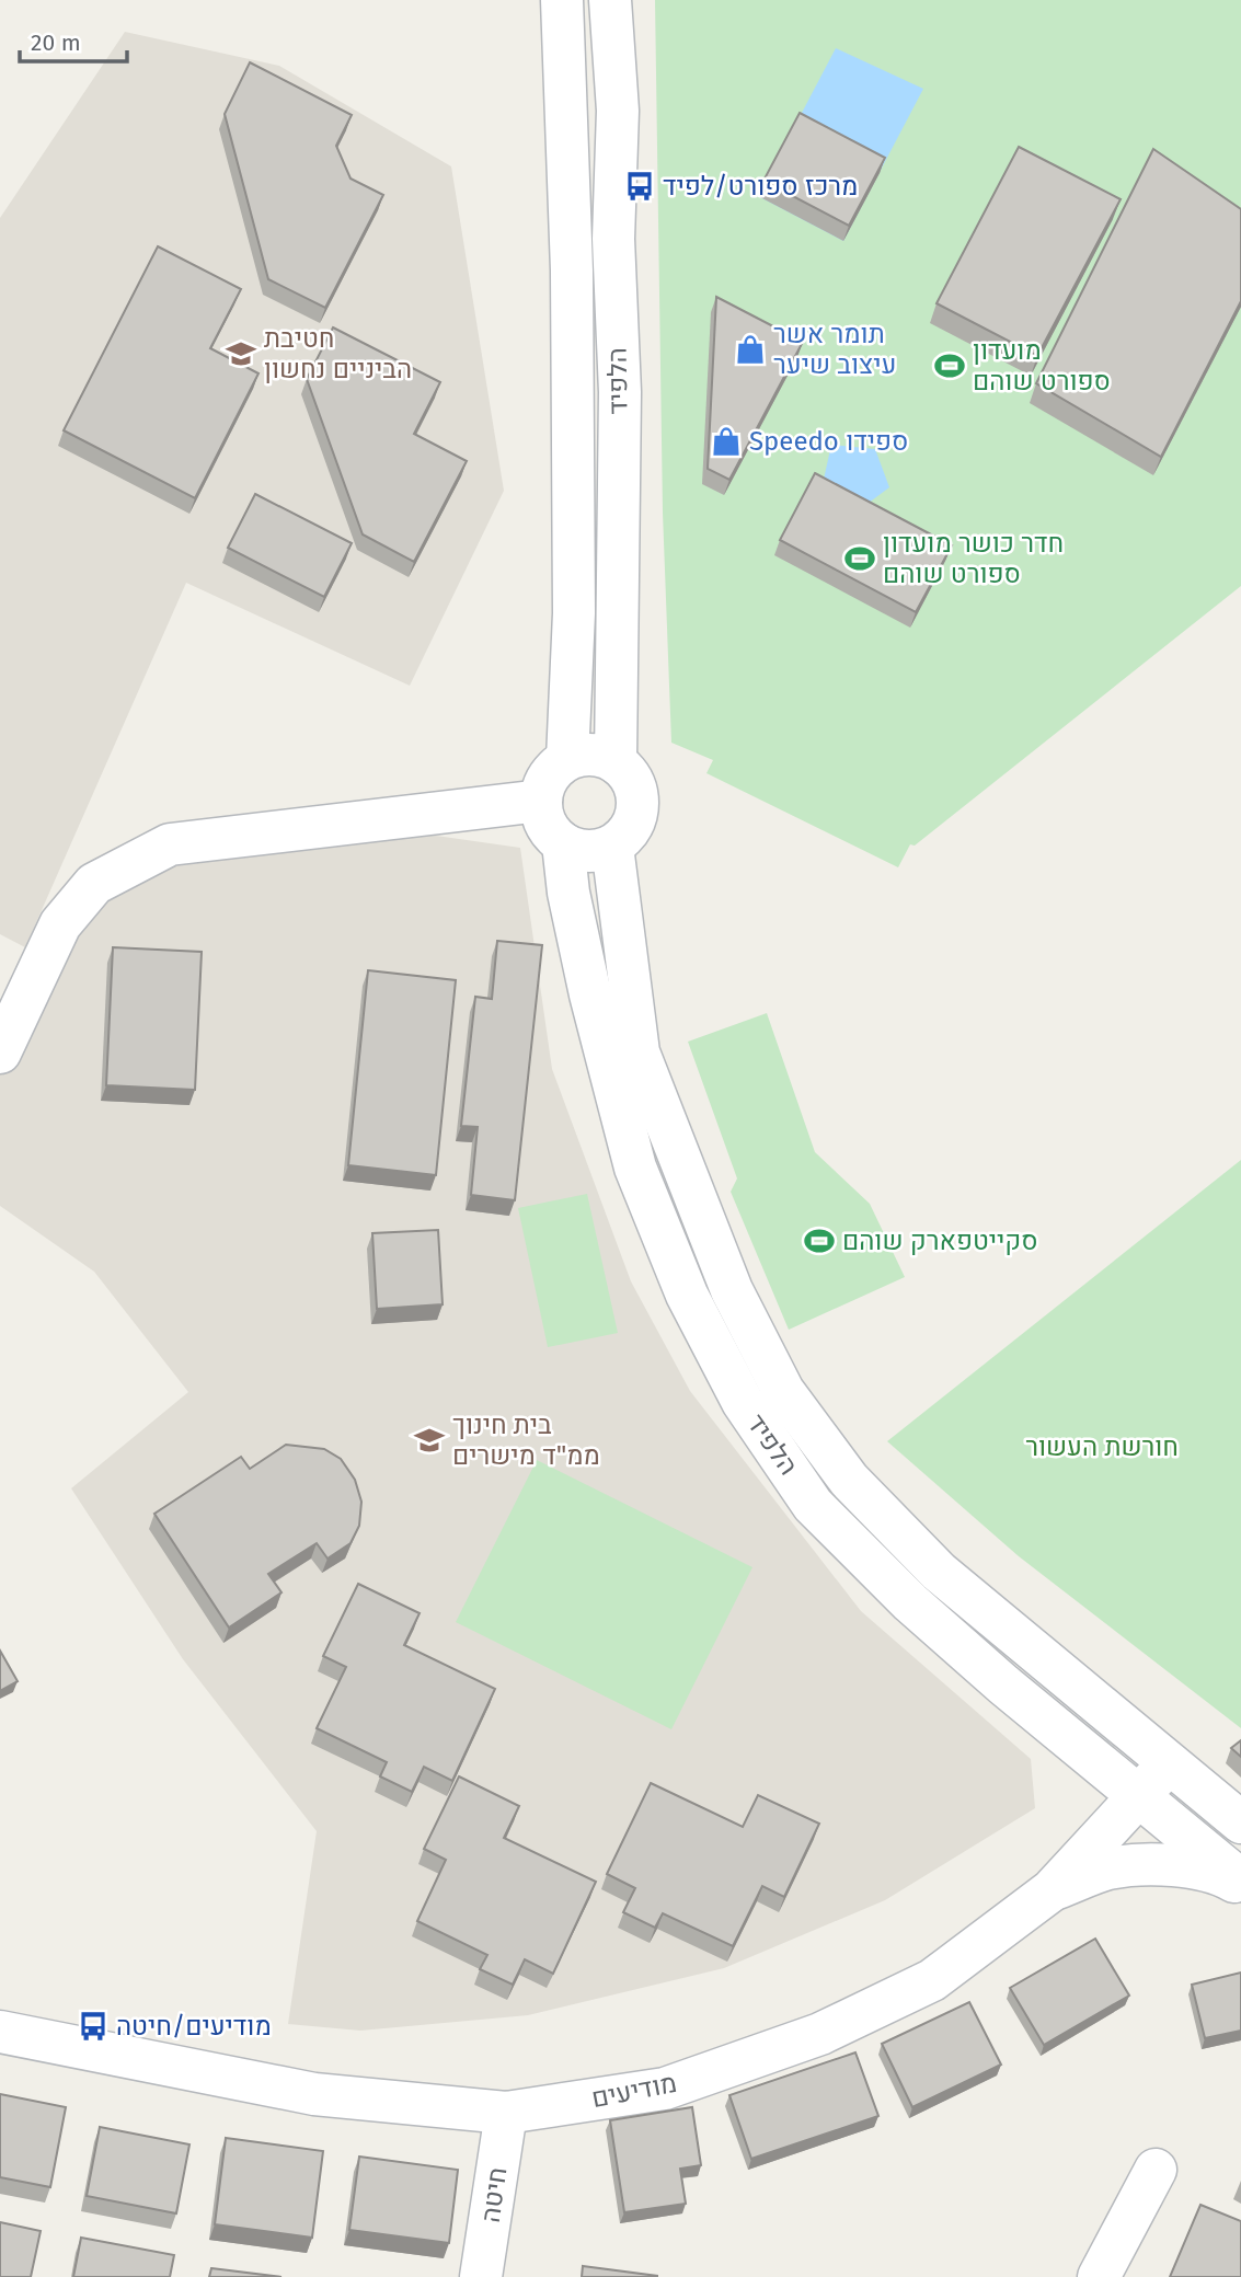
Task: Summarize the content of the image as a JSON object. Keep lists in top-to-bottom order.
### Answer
{
  "streets": {
    "street": ["הלפיד", "מודיעים", "חיטה"]
  },
  "crossings": [
    ["הלפיד", "מודיעים"],
    ["מודיעים", "חיטה"]
  ],
  "parks": ["חורשת העשור"],
  "places": {
    "bus stop": ["מרכז ספורט/לפיד", "מודיעים/חיטה"],
    "shop": ["תומר אשר עיצוב שיער", "Speedo ספידו"],
    "school or university": ["חטיבת הביניים נחשון", "בית חינוך ממ\"ד מישרים"],
    "sports": ["מועדון ספורט שוהם", "חדר כושר מועדון ספורט שוהם", "סקייטפארק שוהם"]
  },
  "scale_bar": "20 m"
}
